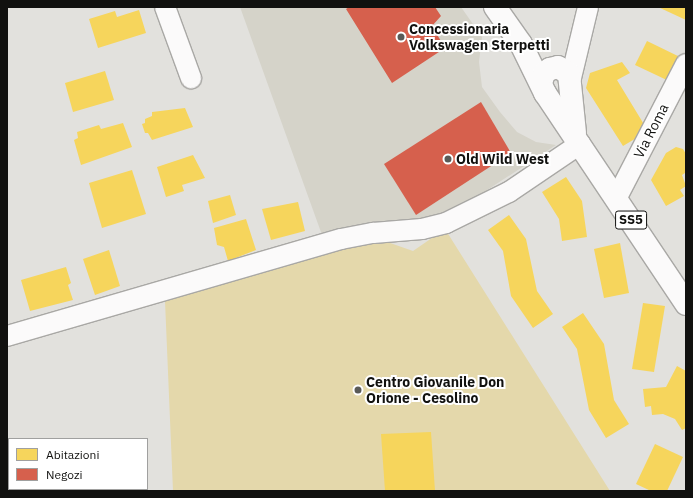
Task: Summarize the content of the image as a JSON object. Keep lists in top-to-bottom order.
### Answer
{
  "streets": {
    "main road": ["SS5"],
    "street": ["Via Roma"]
  },
  "crossings": [
    ["Via Roma", "SS5"]
  ],
  "places": ["Concessionaria Volkswagen Sterpetti", "Old Wild West", "Centro Giovanile Don Orione - Cesolino"],
  "legend": ["Abitazioni", "Negozi"]
}
